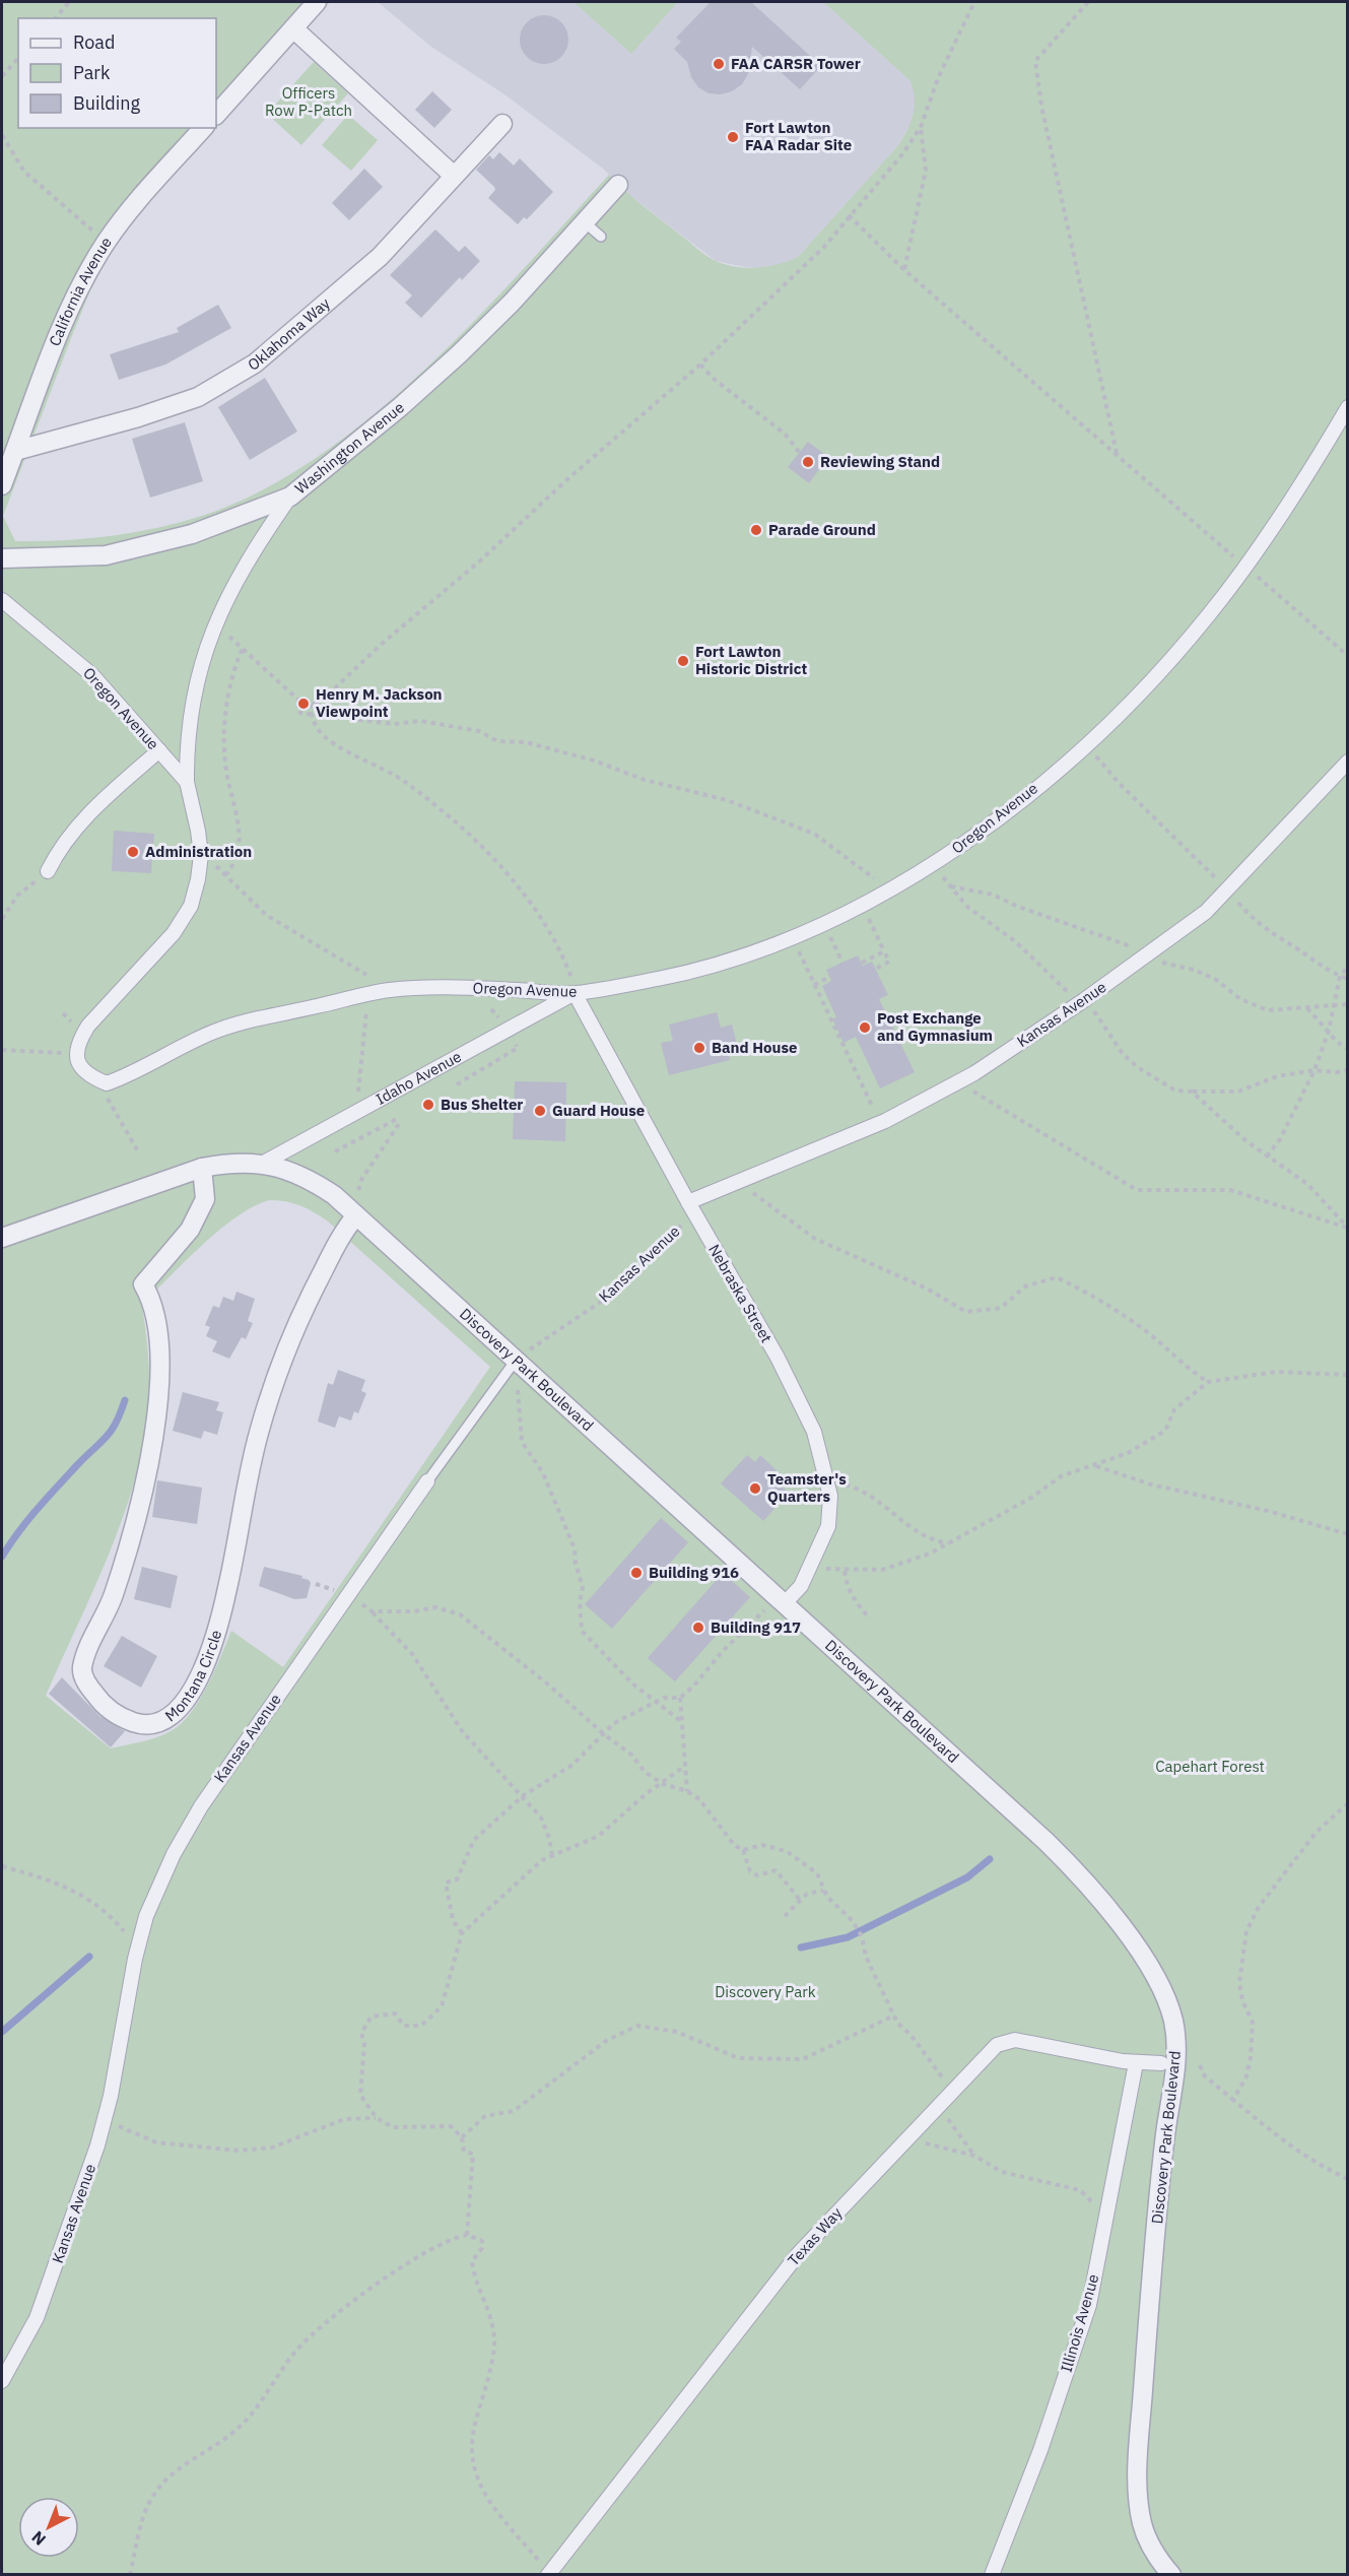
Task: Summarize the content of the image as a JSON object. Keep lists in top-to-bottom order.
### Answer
{
  "streets": {
    "street": [
      "California Avenue",
      "Oklahoma Way",
      "Washington Avenue",
      "Oregon Avenue",
      "Kansas Avenue",
      "Idaho Avenue",
      "Nebraska Street",
      "Discovery Park Boulevard",
      "Montana Circle",
      "Texas Way",
      "Illinois Avenue"
    ]
  },
  "crossings": [
    ["California Avenue", "Oklahoma Way"],
    ["Oregon Avenue", "Idaho Avenue"],
    ["Oregon Avenue", "Nebraska Street"],
    ["Kansas Avenue", "Nebraska Street"],
    ["Kansas Avenue", "Discovery Park Boulevard"],
    ["Idaho Avenue", "Nebraska Street"],
    ["Idaho Avenue", "Discovery Park Boulevard"],
    ["Nebraska Street", "Discovery Park Boulevard"],
    ["Discovery Park Boulevard", "Montana Circle"],
    ["Texas Way", "Illinois Avenue"]
  ],
  "parks": ["Officers Row P-Patch", "Capehart Forest", "Discovery Park"],
  "places": [
    "FAA CARSR Tower",
    "Fort Lawton FAA Radar Site",
    "Reviewing Stand",
    "Parade Ground",
    "Fort Lawton Historic District",
    "Henry M. Jackson Viewpoint",
    "Administration",
    "Post Exchange and Gymnasium",
    "Band House",
    "Bus Shelter",
    "Guard House",
    "Teamster's Quarters",
    "Building 916",
    "Building 917"
  ],
  "legend": ["Road", "Park", "Building"],
  "north": "bottom left"
}
